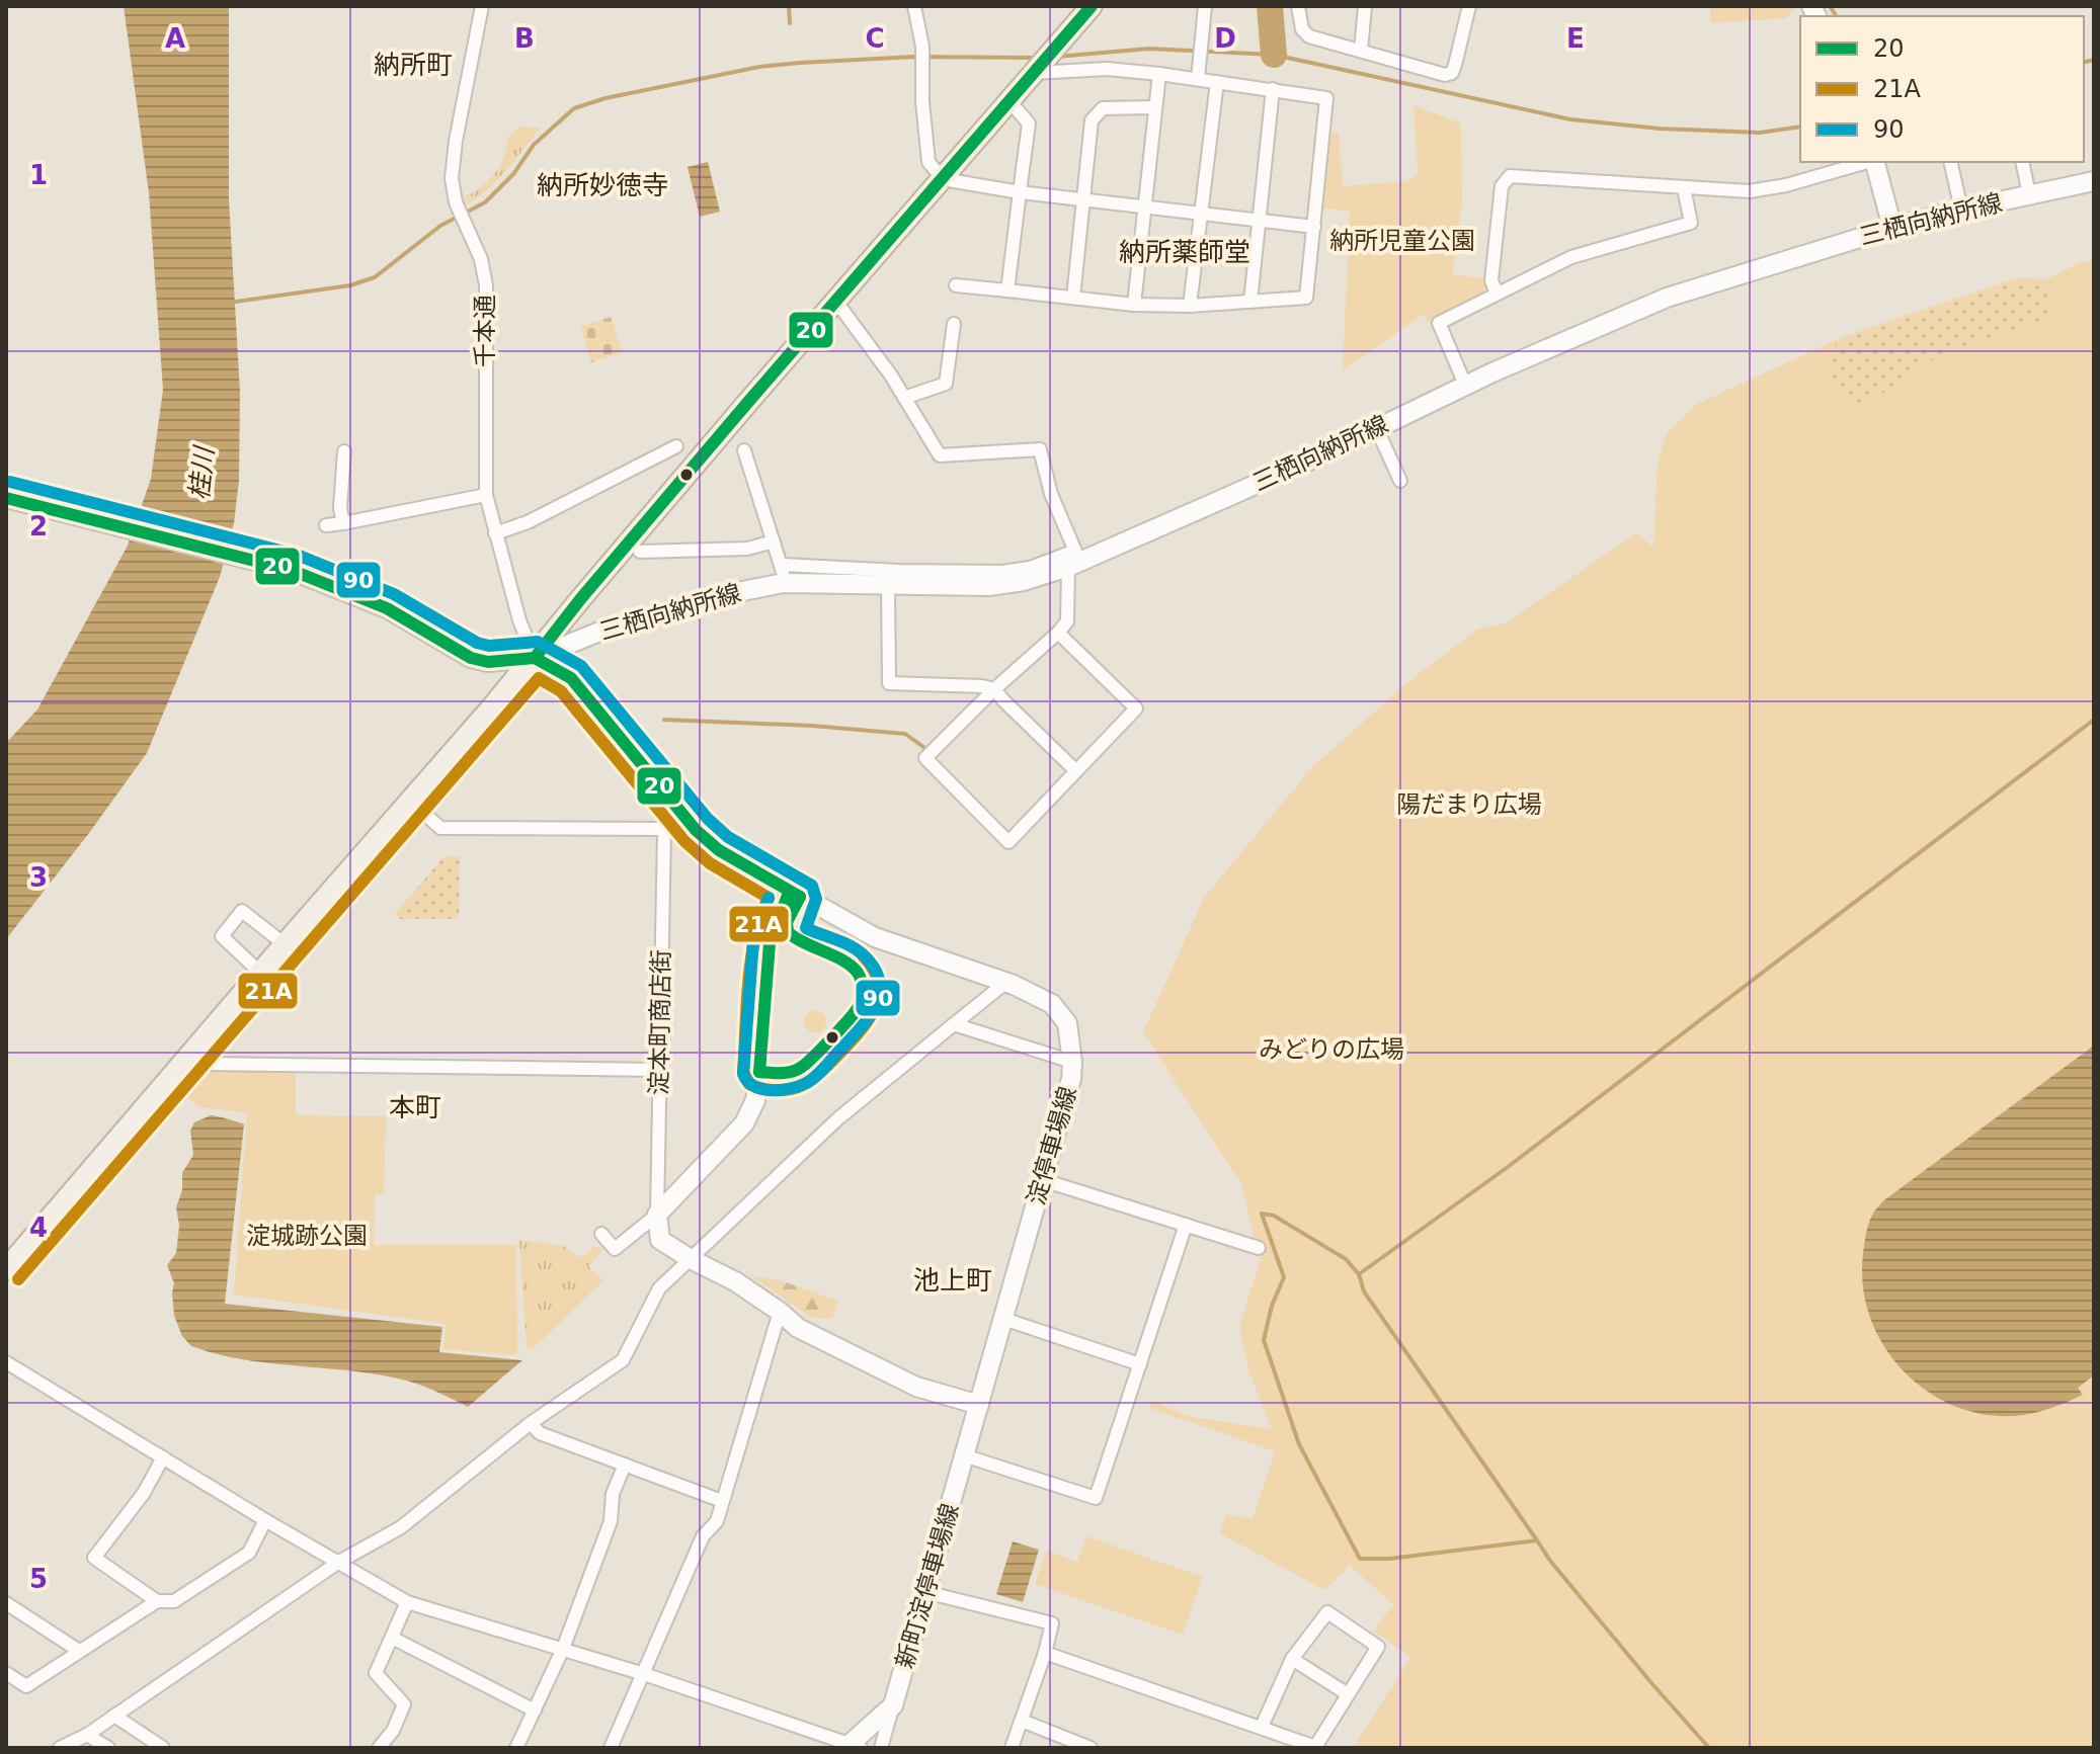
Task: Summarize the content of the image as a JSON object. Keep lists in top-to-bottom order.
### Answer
{
  "streets": {
    "main road": ["三栖向納所線", "淀停車場線", "新町淀停車場線"],
    "street": ["千本通", "淀本町商店街"]
  },
  "crossings": [
    ["三栖向納所線", "千本通"],
    ["三栖向納所線", "淀停車場線"],
    ["千本通", "淀停車場線"],
    ["淀停車場線", "新町淀停車場線"]
  ],
  "districts": [
    "納所町",
    "納所妙徳寺",
    "納所薬師堂",
    "本町",
    "池上町"
  ],
  "water": ["桂川"],
  "parks": [
    "納所児童公園",
    "陽だまり広場",
    "みどりの広場",
    "淀城跡公園"
  ],
  "lines": ["transit line 20", "transit line 90", "transit line 21A"],
  "legend": ["20", "21A", "90"],
  "grid": {
    "columns": [
      "A",
      "B",
      "C",
      "D",
      "E"
    ],
    "rows": [
      "1",
      "2",
      "3",
      "4",
      "5"
    ]
  }
}
